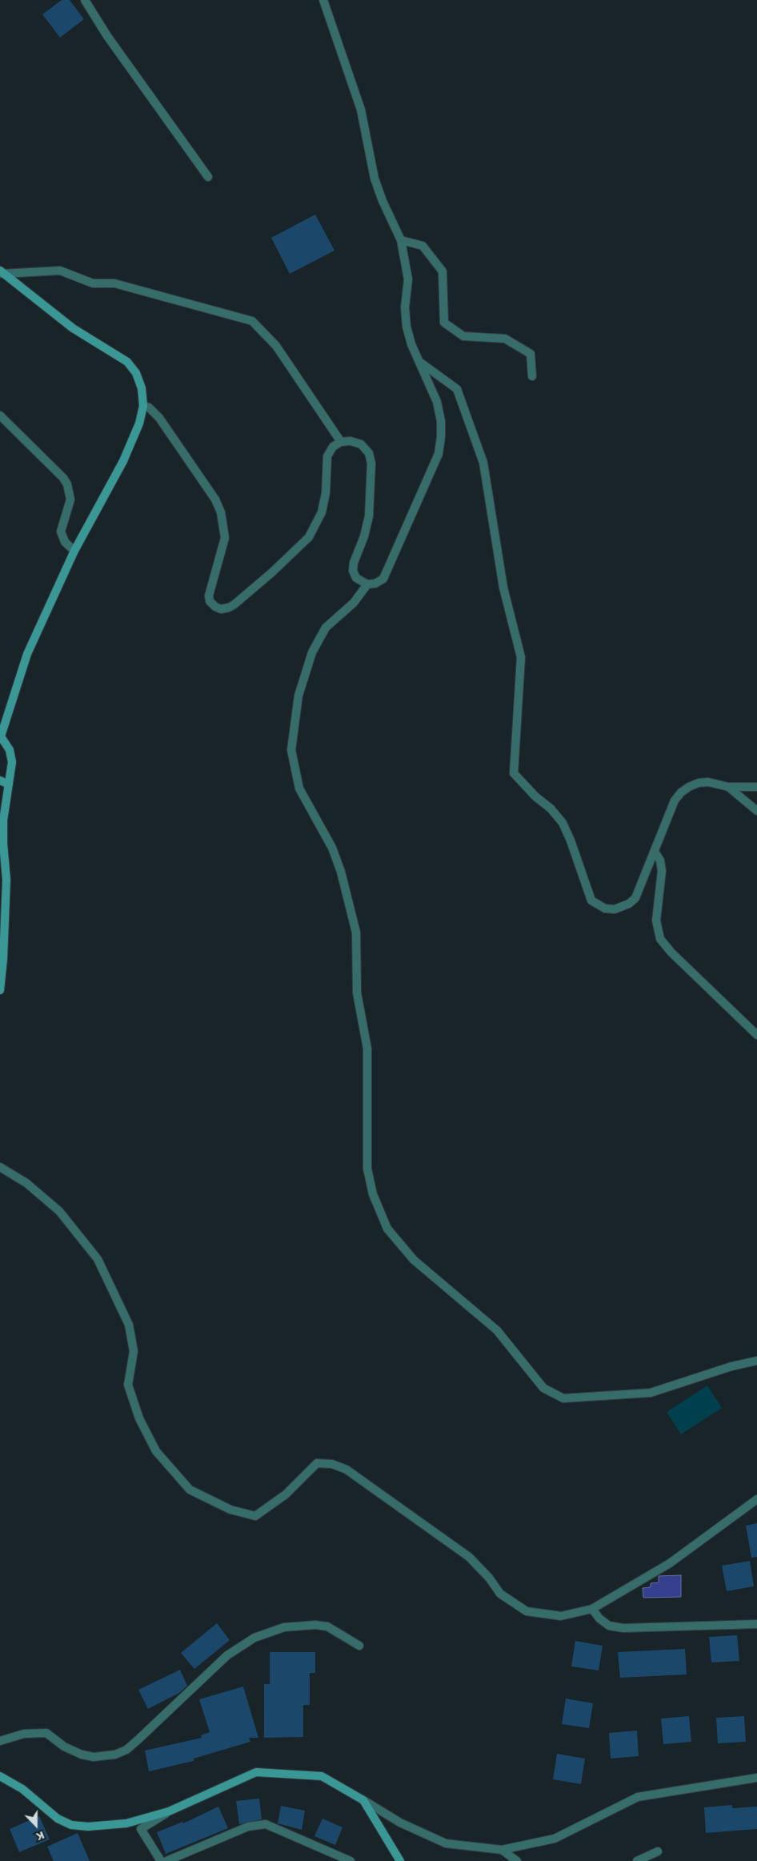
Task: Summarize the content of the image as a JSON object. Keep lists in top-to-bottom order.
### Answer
{
  "north": "bottom"
}
